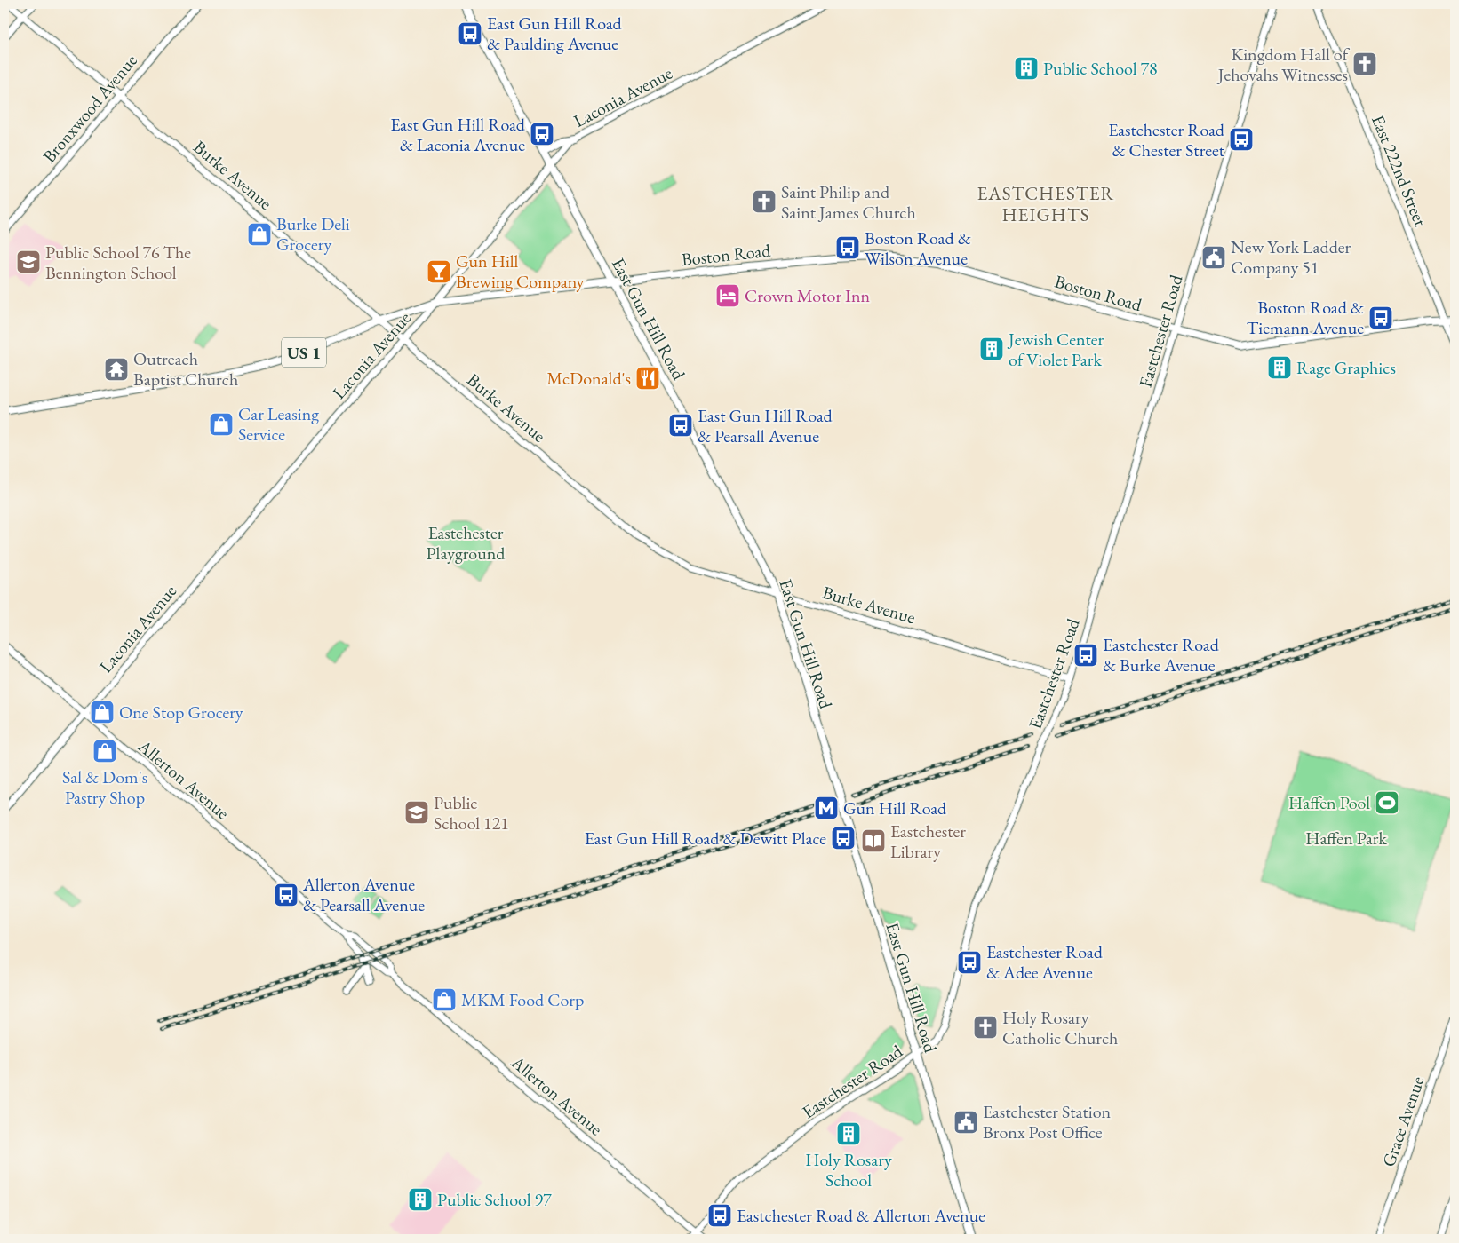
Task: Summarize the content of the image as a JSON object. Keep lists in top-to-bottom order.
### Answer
{
  "streets": {
    "main road": [
      "Laconia Avenue",
      "Bronxwood Avenue",
      "East 222nd Street",
      "Burke Avenue",
      "Boston Road",
      "East Gun Hill Road",
      "Eastchester Road",
      "US 1",
      "Allerton Avenue",
      "Grace Avenue"
    ]
  },
  "crossings": [
    ["Laconia Avenue", "Burke Avenue"],
    ["Laconia Avenue", "Boston Road"],
    ["Laconia Avenue", "East Gun Hill Road"],
    ["Laconia Avenue", "Allerton Avenue"],
    ["Bronxwood Avenue", "Burke Avenue"],
    ["East 222nd Street", "Boston Road"],
    ["Burke Avenue", "Boston Road"],
    ["Burke Avenue", "East Gun Hill Road"],
    ["Burke Avenue", "Eastchester Road"],
    ["Boston Road", "East Gun Hill Road"],
    ["Boston Road", "Eastchester Road"],
    ["East Gun Hill Road", "Eastchester Road"],
    ["Eastchester Road", "Allerton Avenue"]
  ],
  "districts": ["EASTCHESTER HEIGHTS"],
  "parks": ["Eastchester Playground", "Haffen Park"],
  "places": {
    "bus stop": [
      "East Gun Hill Road & Paulding Avenue",
      "East Gun Hill Road & Laconia Avenue",
      "Eastchester Road & Chester Street",
      "Boston Road & Wilson Avenue",
      "Boston Road & Tiemann Avenue",
      "East Gun Hill Road & Pearsall Avenue",
      "Eastchester Road & Burke Avenue",
      "East Gun Hill Road & Dewitt Place",
      "Allerton Avenue & Pearsall Avenue",
      "Eastchester Road & Adee Avenue",
      "Eastchester Road & Allerton Avenue"
    ],
    "church": ["Kingdom Hall of Jehovahs Witnesses", "Saint Philip and Saint James Church", "Holy Rosary Catholic Church"],
    "building": [
      "Public School 78",
      "Jewish Center of Violet Park",
      "Rage Graphics",
      "Holy Rosary School",
      "Public School 97"
    ],
    "shop": [
      "Burke Deli Grocery",
      "Car Leasing Service",
      "One Stop Grocery",
      "Sal & Dom's Pastry Shop",
      "MKM Food Corp"
    ],
    "public building": ["New York Ladder Company 51", "Eastchester Station Bronx Post Office"],
    "school or university": ["Public School 76 The Bennington School", "Public School 121"],
    "bar": ["Gun Hill Brewing Company"],
    "hotel": ["Crown Motor Inn"],
    "temple": ["Outreach Baptist Church"],
    "restaurant": ["McDonald's"],
    "sports": ["Haffen Pool"],
    "metro station": ["Gun Hill Road"],
    "library": ["Eastchester Library"]
  }
}
